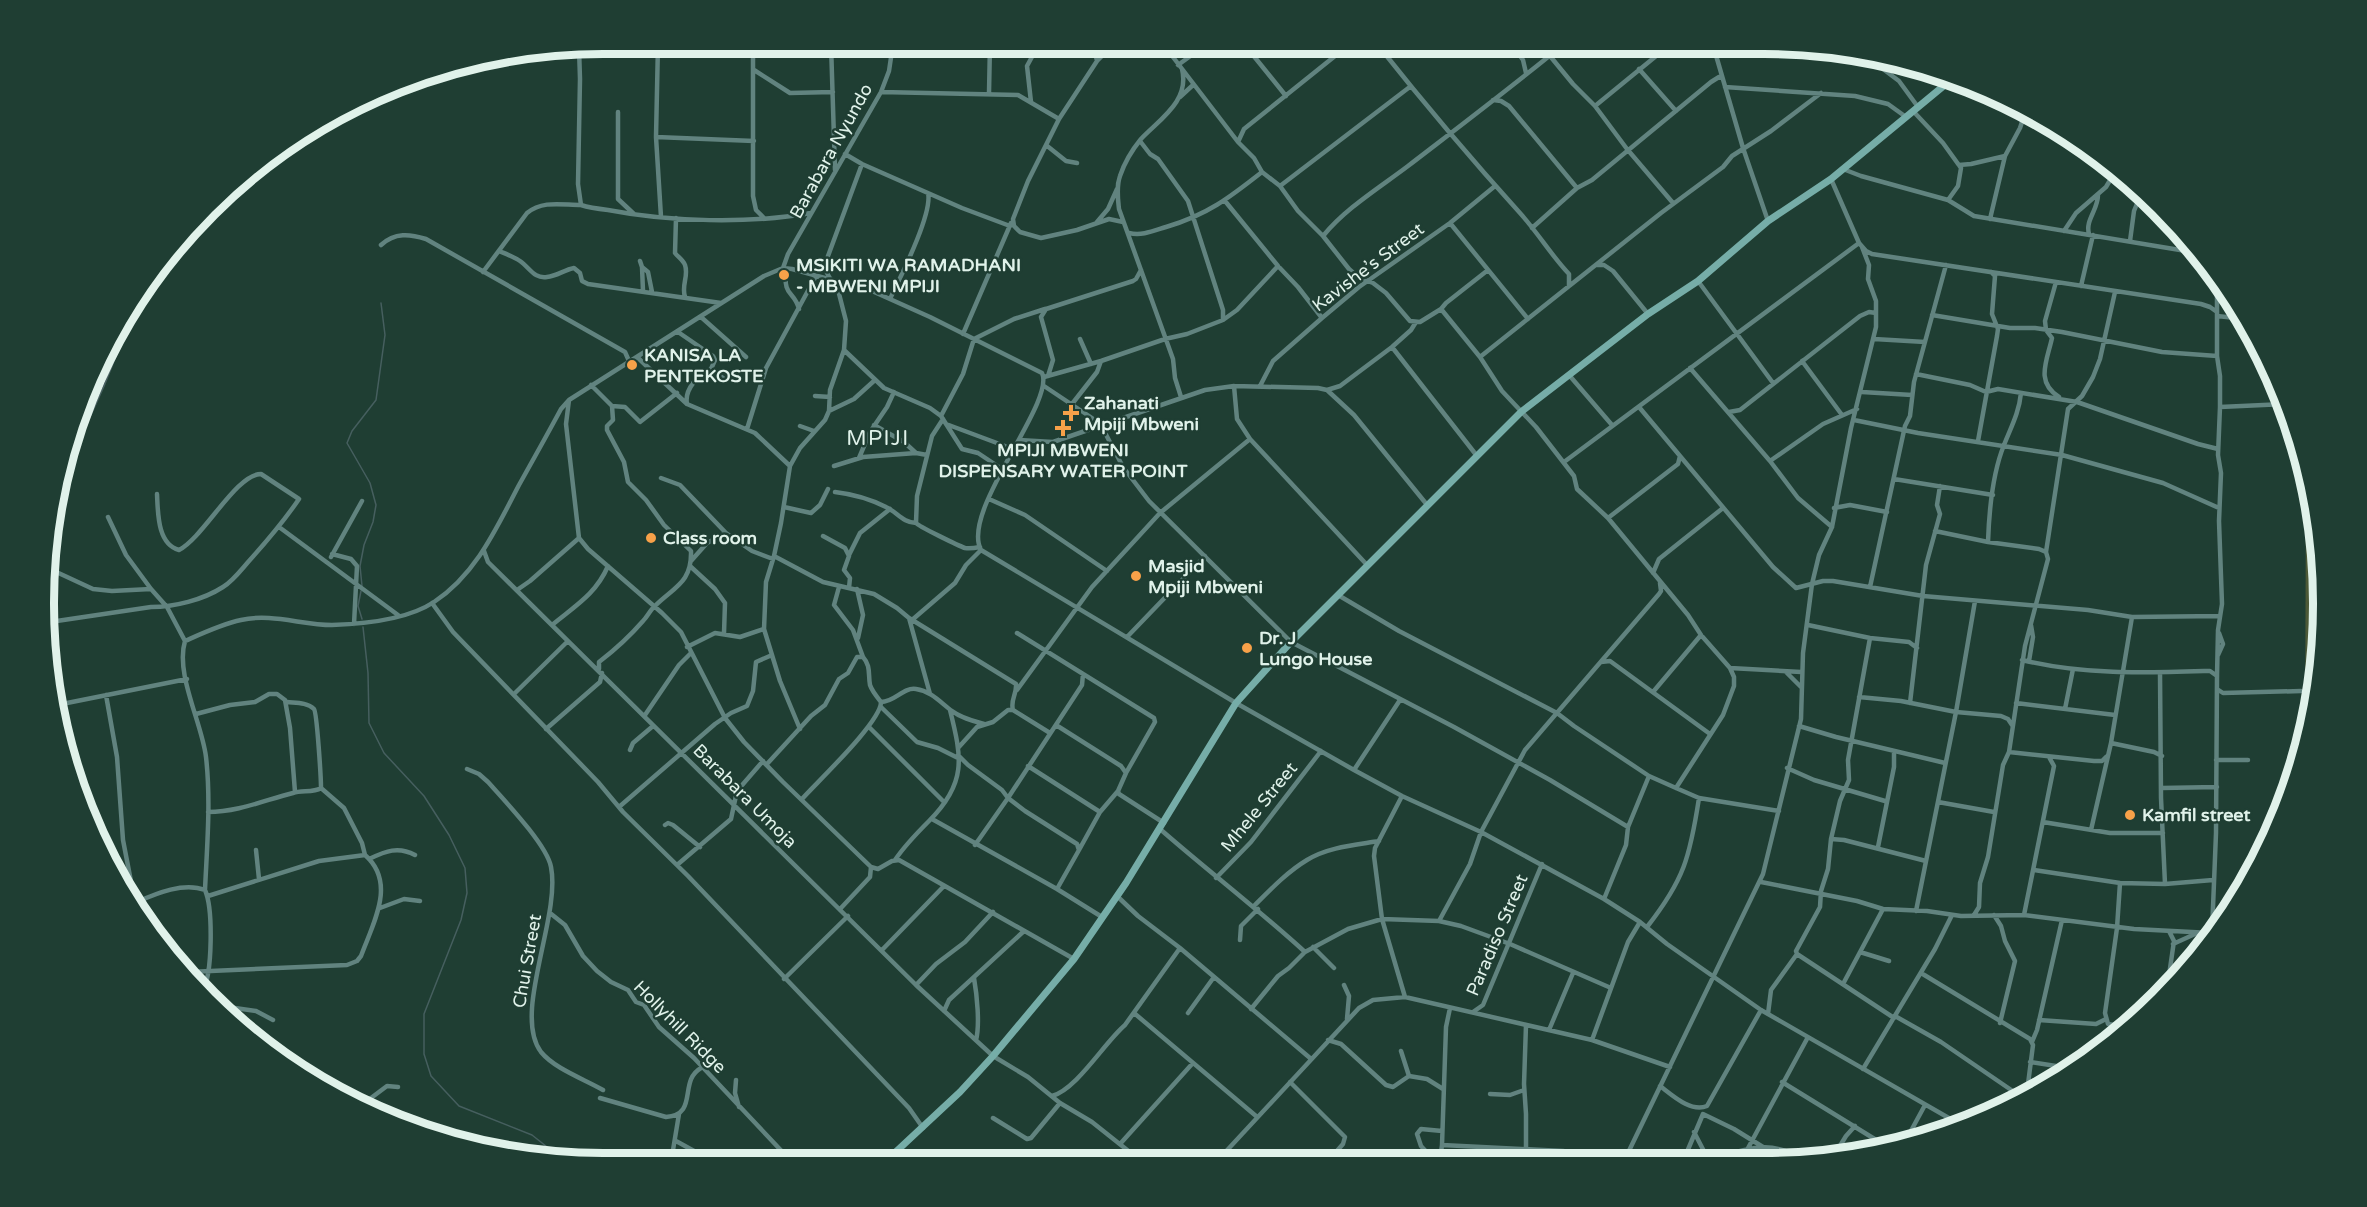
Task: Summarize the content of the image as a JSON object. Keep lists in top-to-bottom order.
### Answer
{
  "streets": {
    "street": [
      "Barabara Nyundo",
      "Kavishe’s Street",
      "Barabara Umoja",
      "Mhele Street",
      "Paradiso Street",
      "Chui Street",
      "Hollyhill Ridge"
    ]
  },
  "crossings": [
    ["Chui Street", "Hollyhill Ridge"]
  ],
  "districts": ["MPIJI"],
  "places": {
    "other": [
      "MSIKITI WA RAMADHANI - MBWENI MPIJI",
      "KANISA LA PENTEKOSTE",
      "Class room",
      "Masjid Mpiji Mbweni",
      "Dr. J Lungo House",
      "Kamfil street"
    ],
    "health": ["Zahanati Mpiji Mbweni", "MPIJI MBWENI DISPENSARY WATER POINT"]
  }
}
